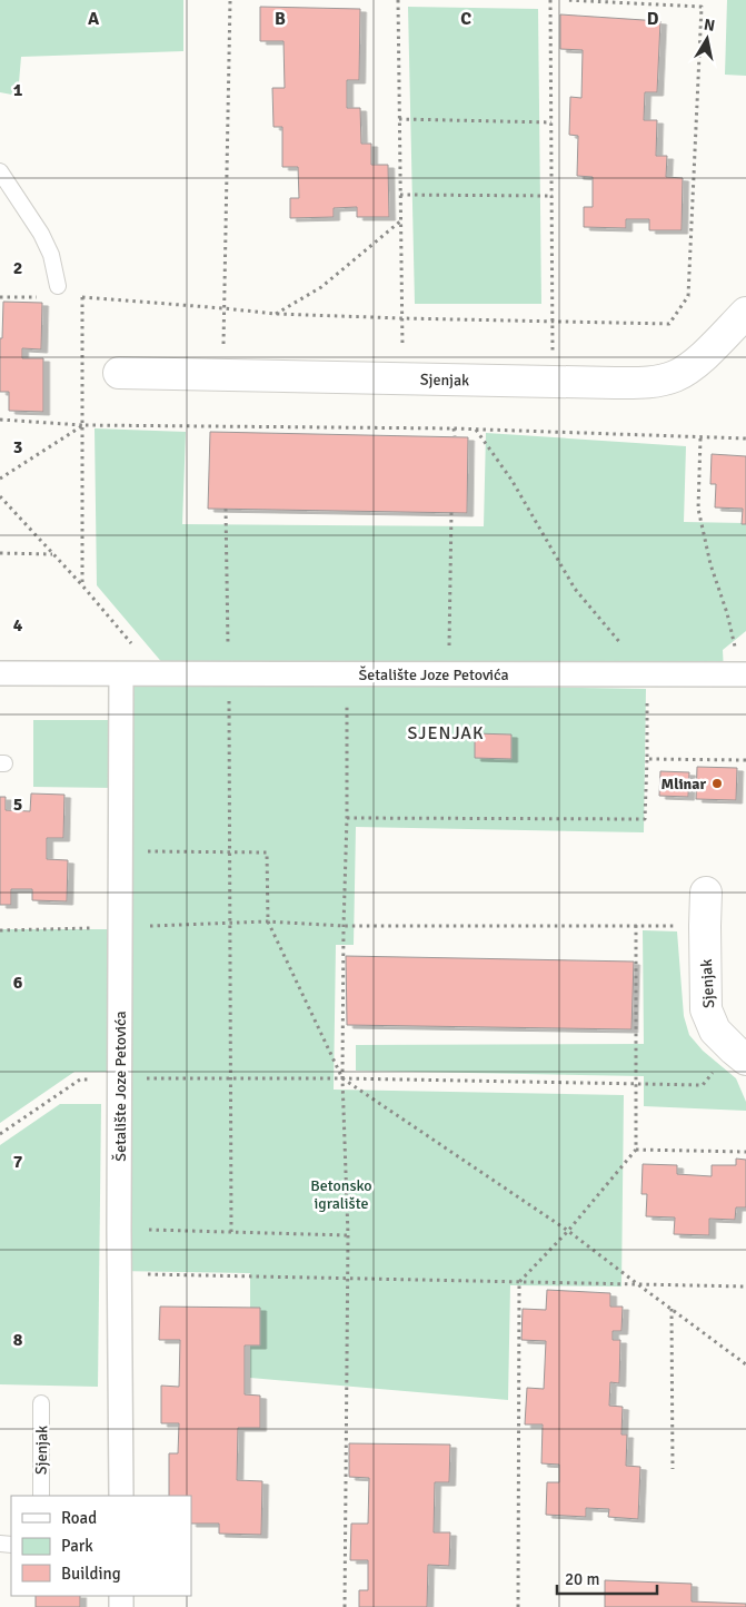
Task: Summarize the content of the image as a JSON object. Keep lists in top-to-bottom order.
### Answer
{
  "streets": {
    "street": ["Sjenjak", "Šetalište Joze Petovića"]
  },
  "districts": ["SJENJAK"],
  "parks": ["Betonsko igralište"],
  "places": ["Mlinar"],
  "legend": ["Road", "Park", "Building"],
  "scale_bar": "20 m",
  "north": "top",
  "grid": {
    "columns": [
      "A",
      "B",
      "C",
      "D"
    ],
    "rows": [
      "1",
      "2",
      "3",
      "4",
      "5",
      "6",
      "7",
      "8"
    ]
  }
}
